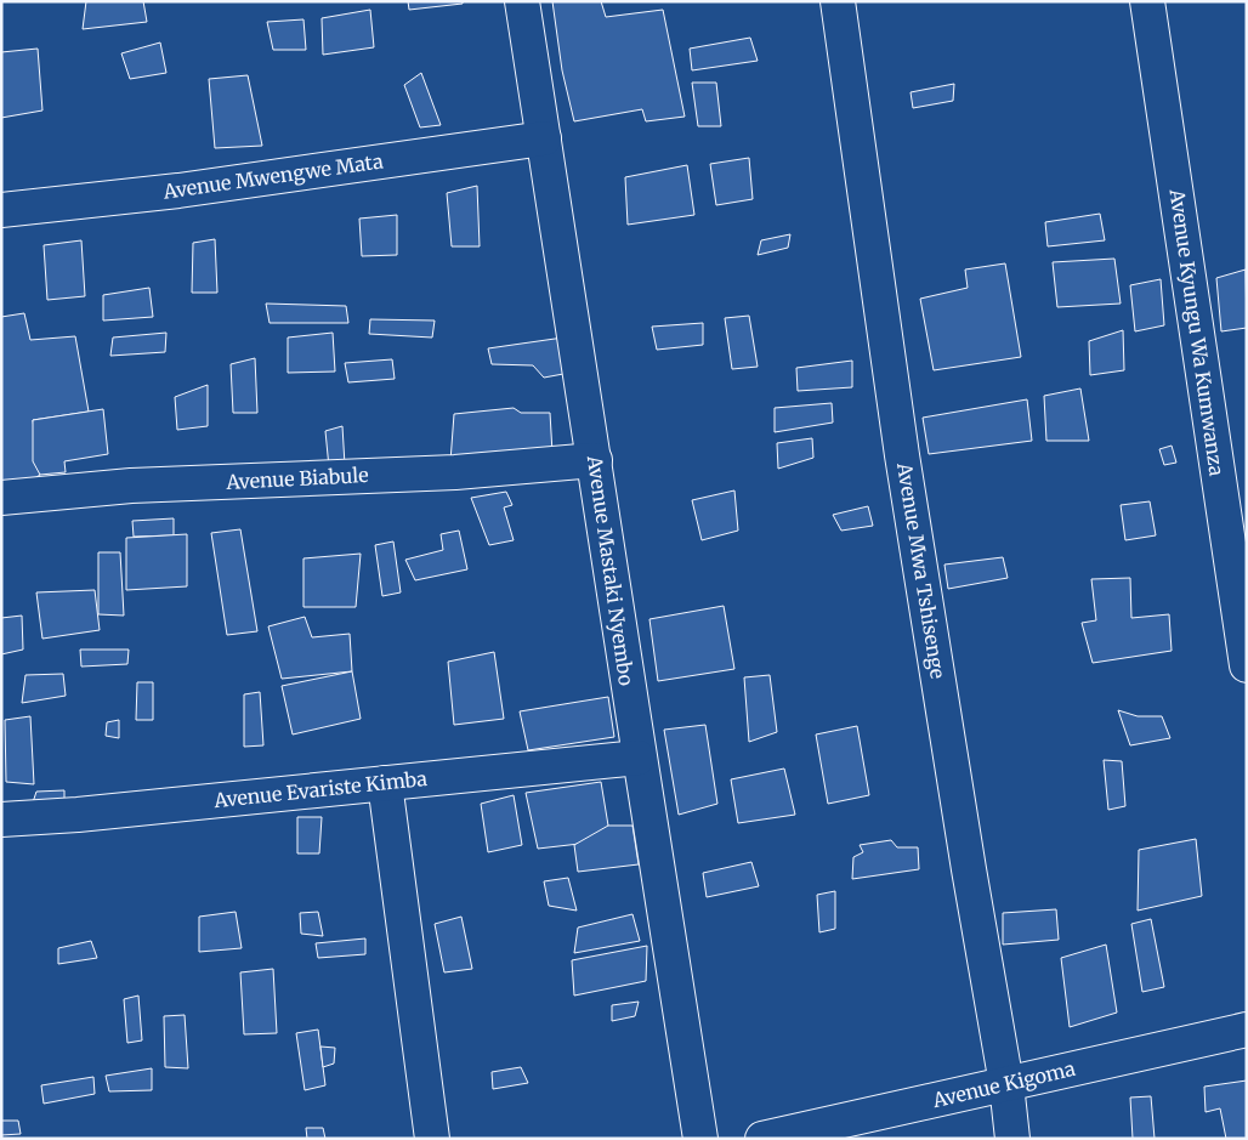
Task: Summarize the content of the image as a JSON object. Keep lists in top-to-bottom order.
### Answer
{
  "streets": {
    "street": [
      "Avenue Mwengwe Mata",
      "Avenue Kyungu Wa Kumwanza",
      "Avenue Biabule",
      "Avenue Mastaki Nyembo",
      "Avenue Mwa Tshisenge",
      "Avenue Evariste Kimba",
      "Avenue Kigoma"
    ]
  },
  "crossings": [
    ["Avenue Mwengwe Mata", "Avenue Mastaki Nyembo"],
    ["Avenue Biabule", "Avenue Mastaki Nyembo"],
    ["Avenue Mastaki Nyembo", "Avenue Evariste Kimba"],
    ["Avenue Mwa Tshisenge", "Avenue Kigoma"]
  ]
}
